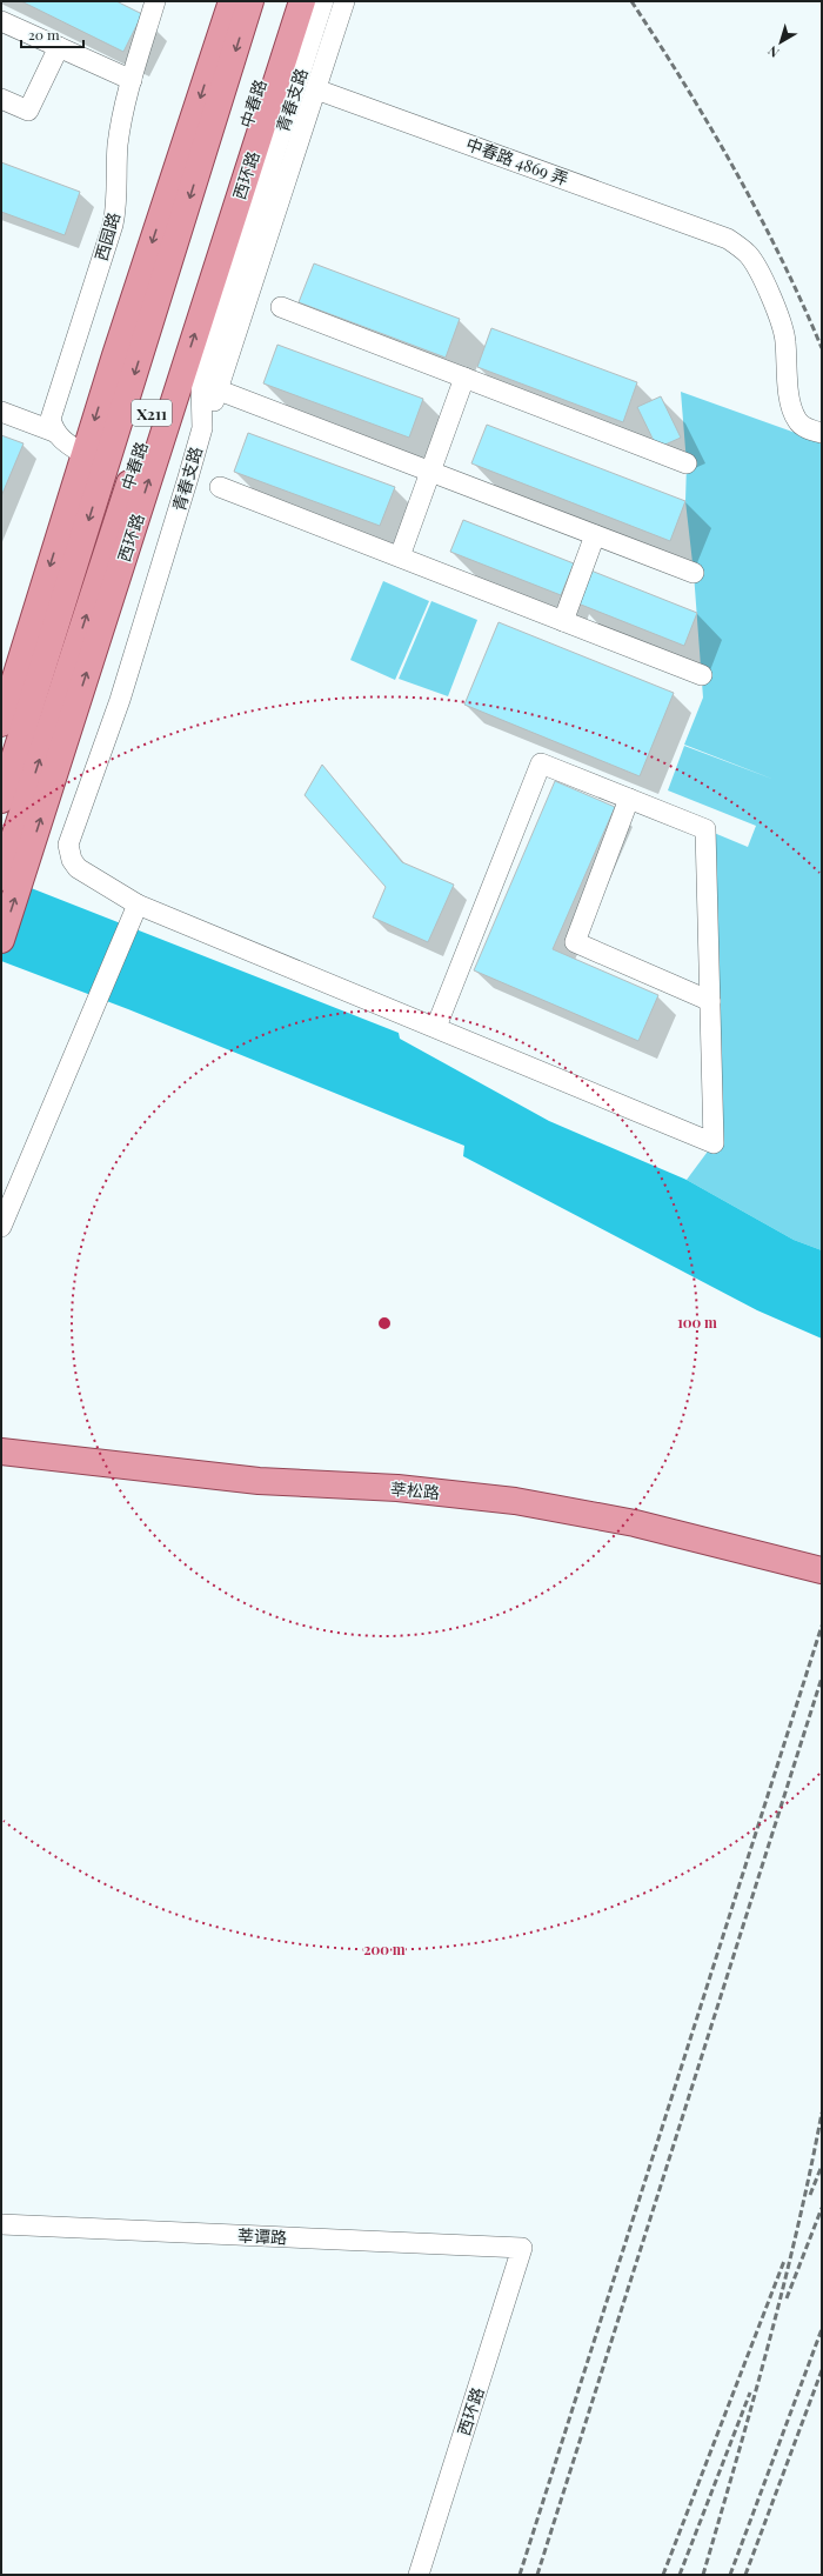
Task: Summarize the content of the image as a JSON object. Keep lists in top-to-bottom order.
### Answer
{
  "streets": {
    "main road": [
      "中春路",
      "西环路",
      "X211",
      "莘松路"
    ],
    "street": [
      "青春支路",
      "中春路 4869 弄",
      "西园路",
      "莘谭路"
    ]
  },
  "crossings": [
    ["西环路", "莘谭路"]
  ],
  "scale_bar": "20 m",
  "north": "bottom left",
  "rings": ["100 m", "200 m"]
}
